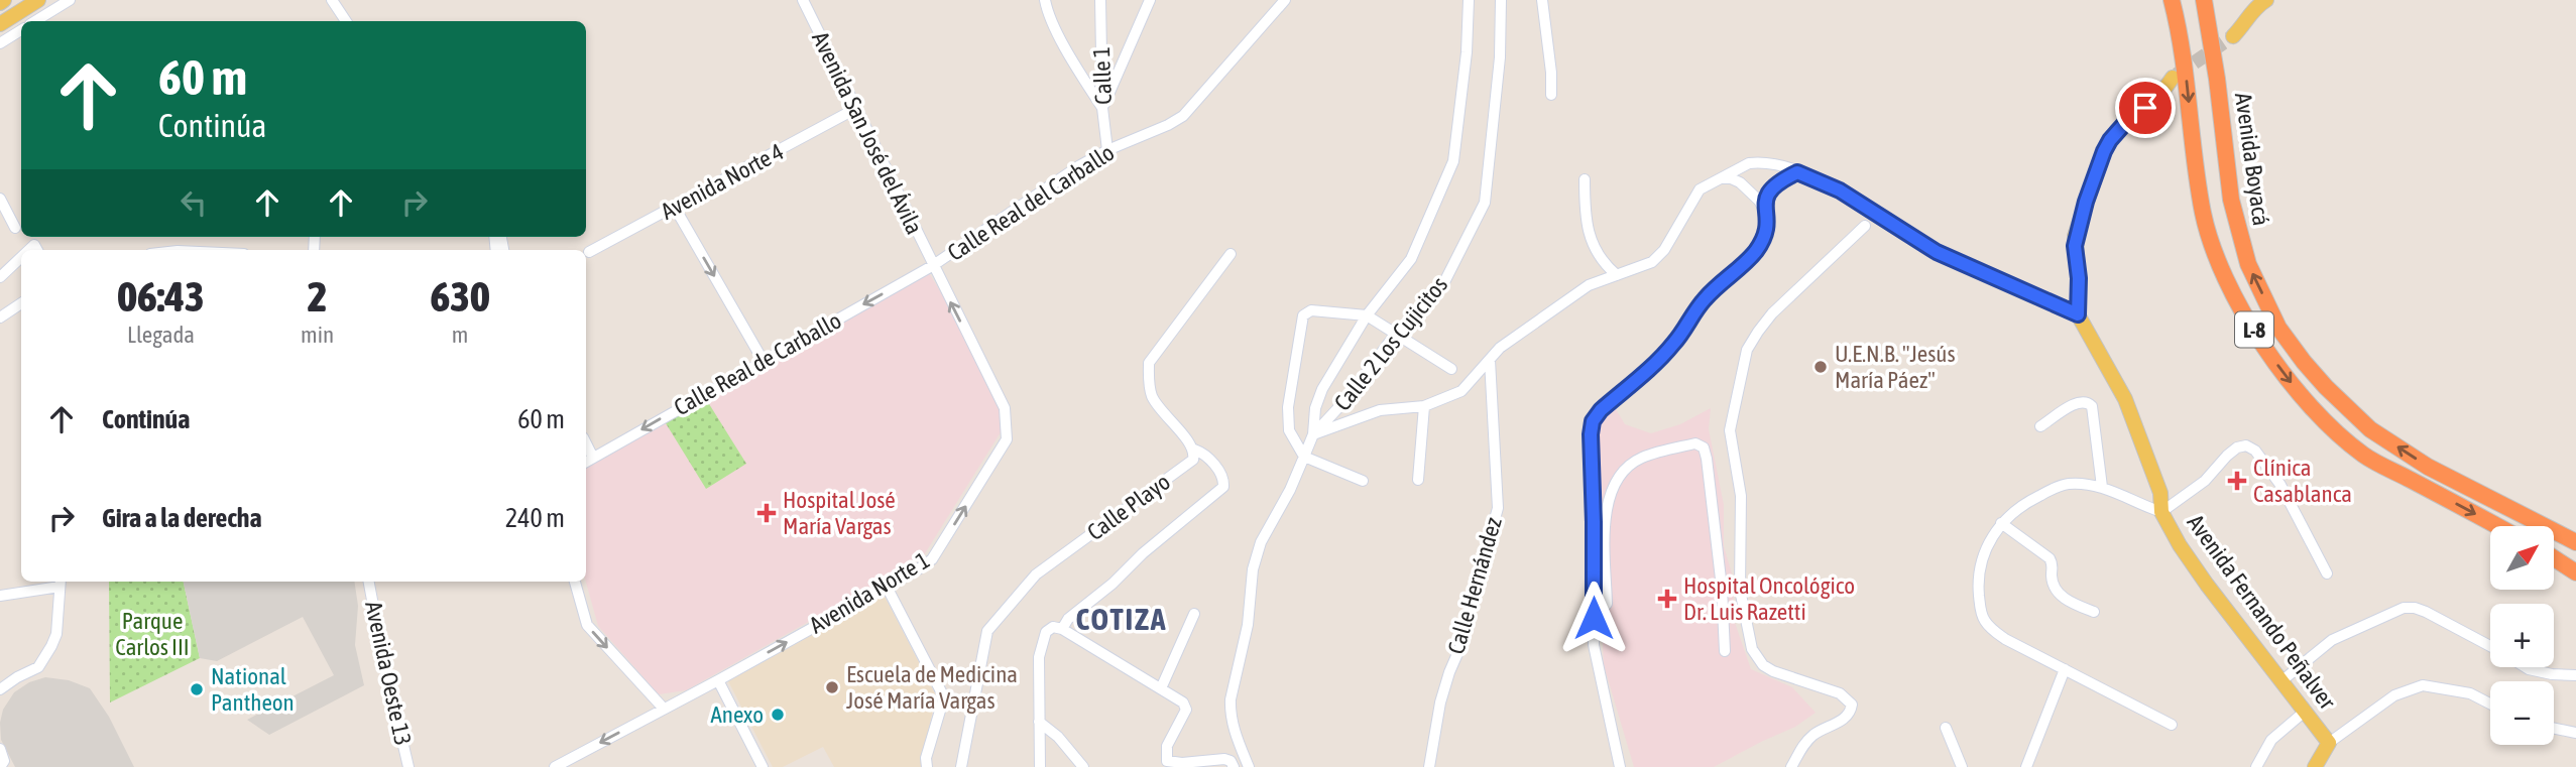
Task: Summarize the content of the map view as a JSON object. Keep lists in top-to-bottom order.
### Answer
{
  "streets": {
    "highway": ["Avenida Boyacá", "L-8"],
    "main road": ["Avenida Fernando Peñalver"],
    "street": [
      "Calle 1",
      "Avenida San José del Ávila",
      "Avenida Norte 4",
      "Calle Real del Carballo",
      "Calle 2 Los Cujicitos",
      "Calle Real de Carballo",
      "Calle Playo",
      "Calle Hernández",
      "Avenida Norte 1",
      "Avenida Oeste 13"
    ]
  },
  "crossings": [
    ["Calle 1", "Calle Real del Carballo"],
    ["Avenida San José del Ávila", "Avenida Norte 4"],
    ["Avenida San José del Ávila", "Calle Real del Carballo"],
    ["Avenida San José del Ávila", "Calle Real de Carballo"],
    ["Avenida San José del Ávila", "Avenida Norte 1"],
    ["Calle Real del Carballo", "Calle Real de Carballo"],
    ["Calle Real del Carballo", "Avenida Norte 1"],
    ["Calle Real de Carballo", "Avenida Norte 1"]
  ],
  "one_way": ["Calle Real de Carballo"],
  "districts": ["COTIZA"],
  "parks": ["Parque Carlos III"],
  "places": {
    "other": [
      "U.E.N.B. \"Jesús María Páez\"",
      "Escuela de Medicina José María Vargas",
      "National Pantheon",
      "Anexo"
    ],
    "health": ["Clínica Casablanca", "Hospital José María Vargas", "Hospital Oncológico Dr. Luis Razetti"]
  },
  "north": "top right",
  "page": {
    "turn": ["60 m", "Continúa"],
    "eta": [
      "06:43",
      "Llegada",
      "2",
      "min",
      "630",
      "m"
    ],
    "list": [
      {
        "name": "Continúa",
        "value": "60 m"
      },
      {
        "name": "Gira a la derecha",
        "value": "240 m"
      }
    ],
    "map_buttons": ["+", "−"]
  }
}
